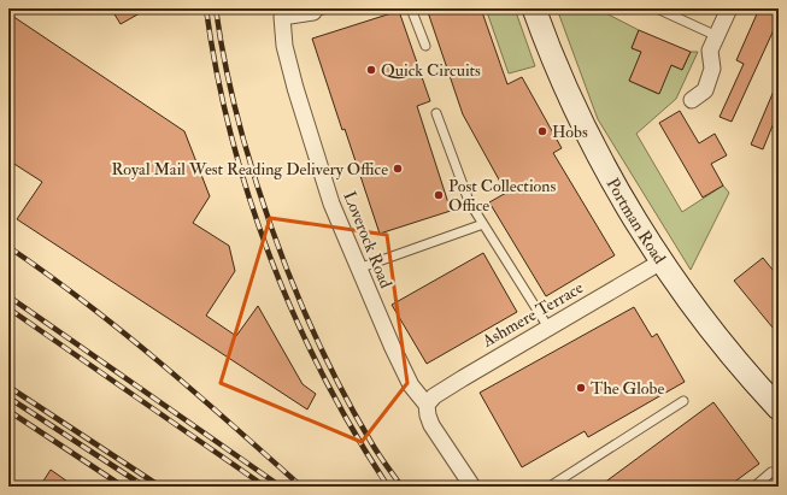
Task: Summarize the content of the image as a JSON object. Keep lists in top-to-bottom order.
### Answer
{
  "streets": {
    "street": ["Portman Road", "Loverock Road", "Ashmere Terrace"]
  },
  "crossings": [
    ["Portman Road", "Ashmere Terrace"],
    ["Loverock Road", "Ashmere Terrace"]
  ],
  "places": [
    "Quick Circuits",
    "Hobs",
    "Royal Mail West Reading Delivery Office",
    "Post Collections Office",
    "The Globe"
  ]
}
